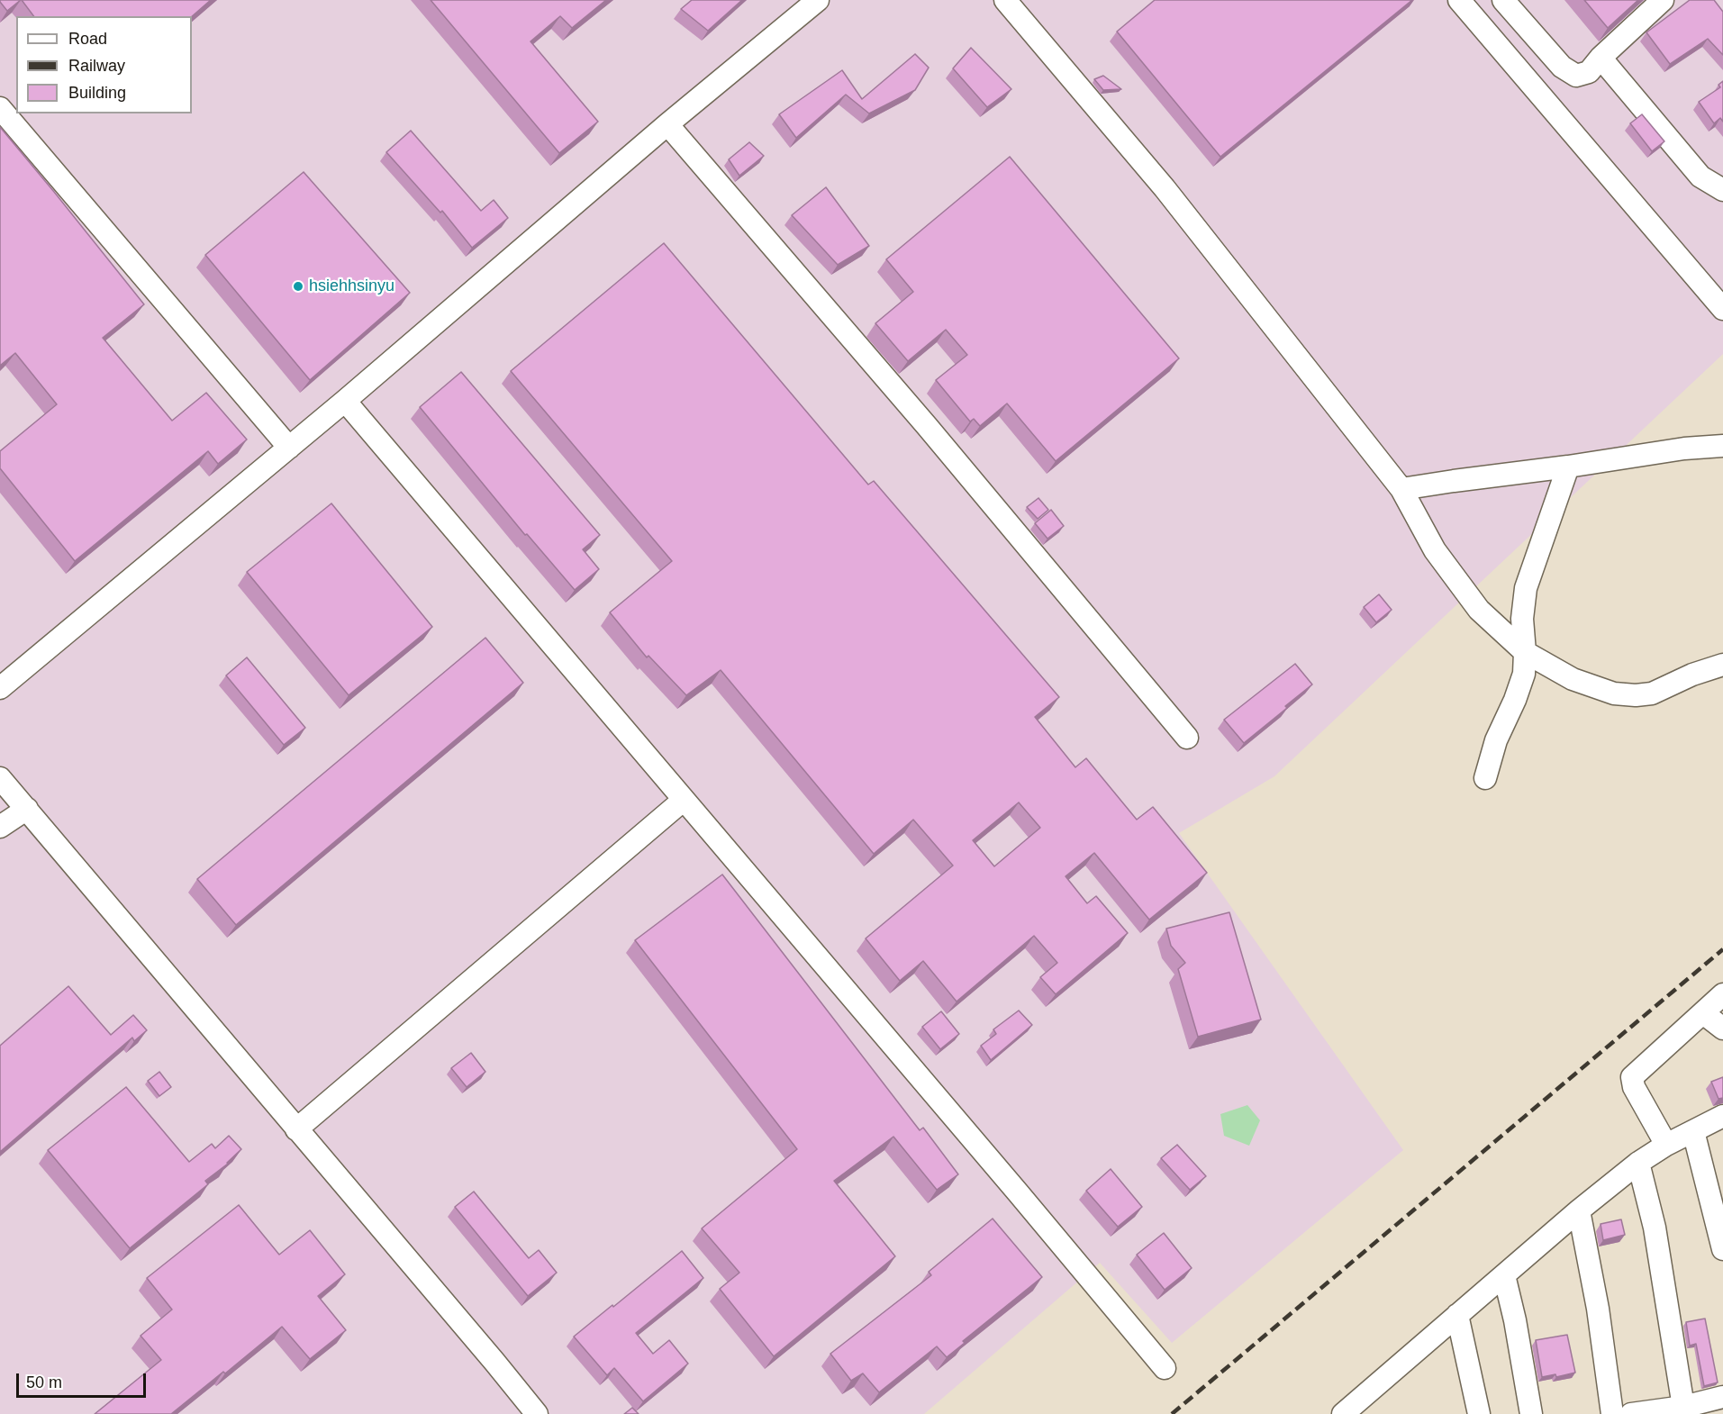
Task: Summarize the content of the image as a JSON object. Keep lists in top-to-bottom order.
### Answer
{
  "places": ["hsiehhsinyu"],
  "legend": ["Road", "Railway", "Building"],
  "scale_bar": "50 m"
}
